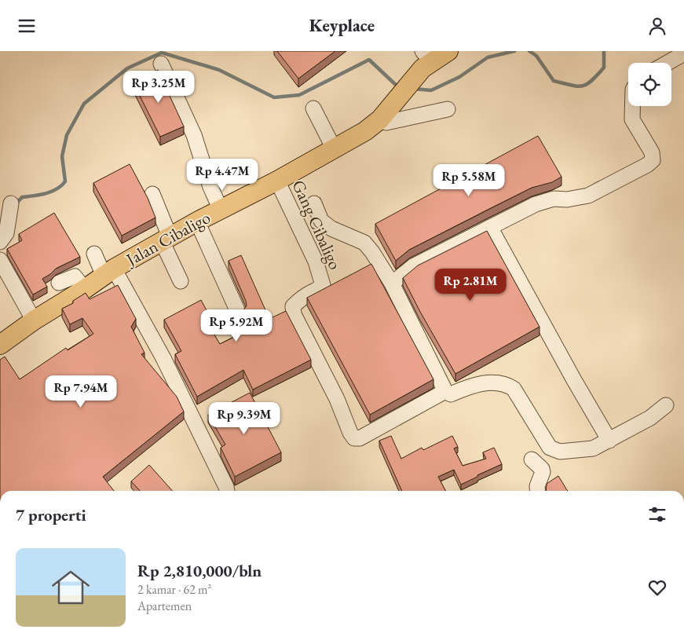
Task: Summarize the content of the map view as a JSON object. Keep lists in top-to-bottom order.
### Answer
{
  "streets": {
    "main road": ["Jalan Cibaligo"],
    "street": ["Gang Cibaligo"]
  },
  "crossings": [
    ["Gang Cibaligo", "Jalan Cibaligo"]
  ],
  "page": {
    "header": "Keyplace",
    "price": [
      "Rp 3.25M",
      "Rp 4.47M",
      "Rp 5.58M",
      "Rp 2.81M",
      "Rp 5.92M",
      "Rp 7.94M",
      "Rp 9.39M"
    ],
    "heading": "7 properti",
    "list": [
      {
        "name": "Rp 2,810,000/bln",
        "note": "2 kamar · 62 m² · Apartemen"
      }
    ]
  }
}
